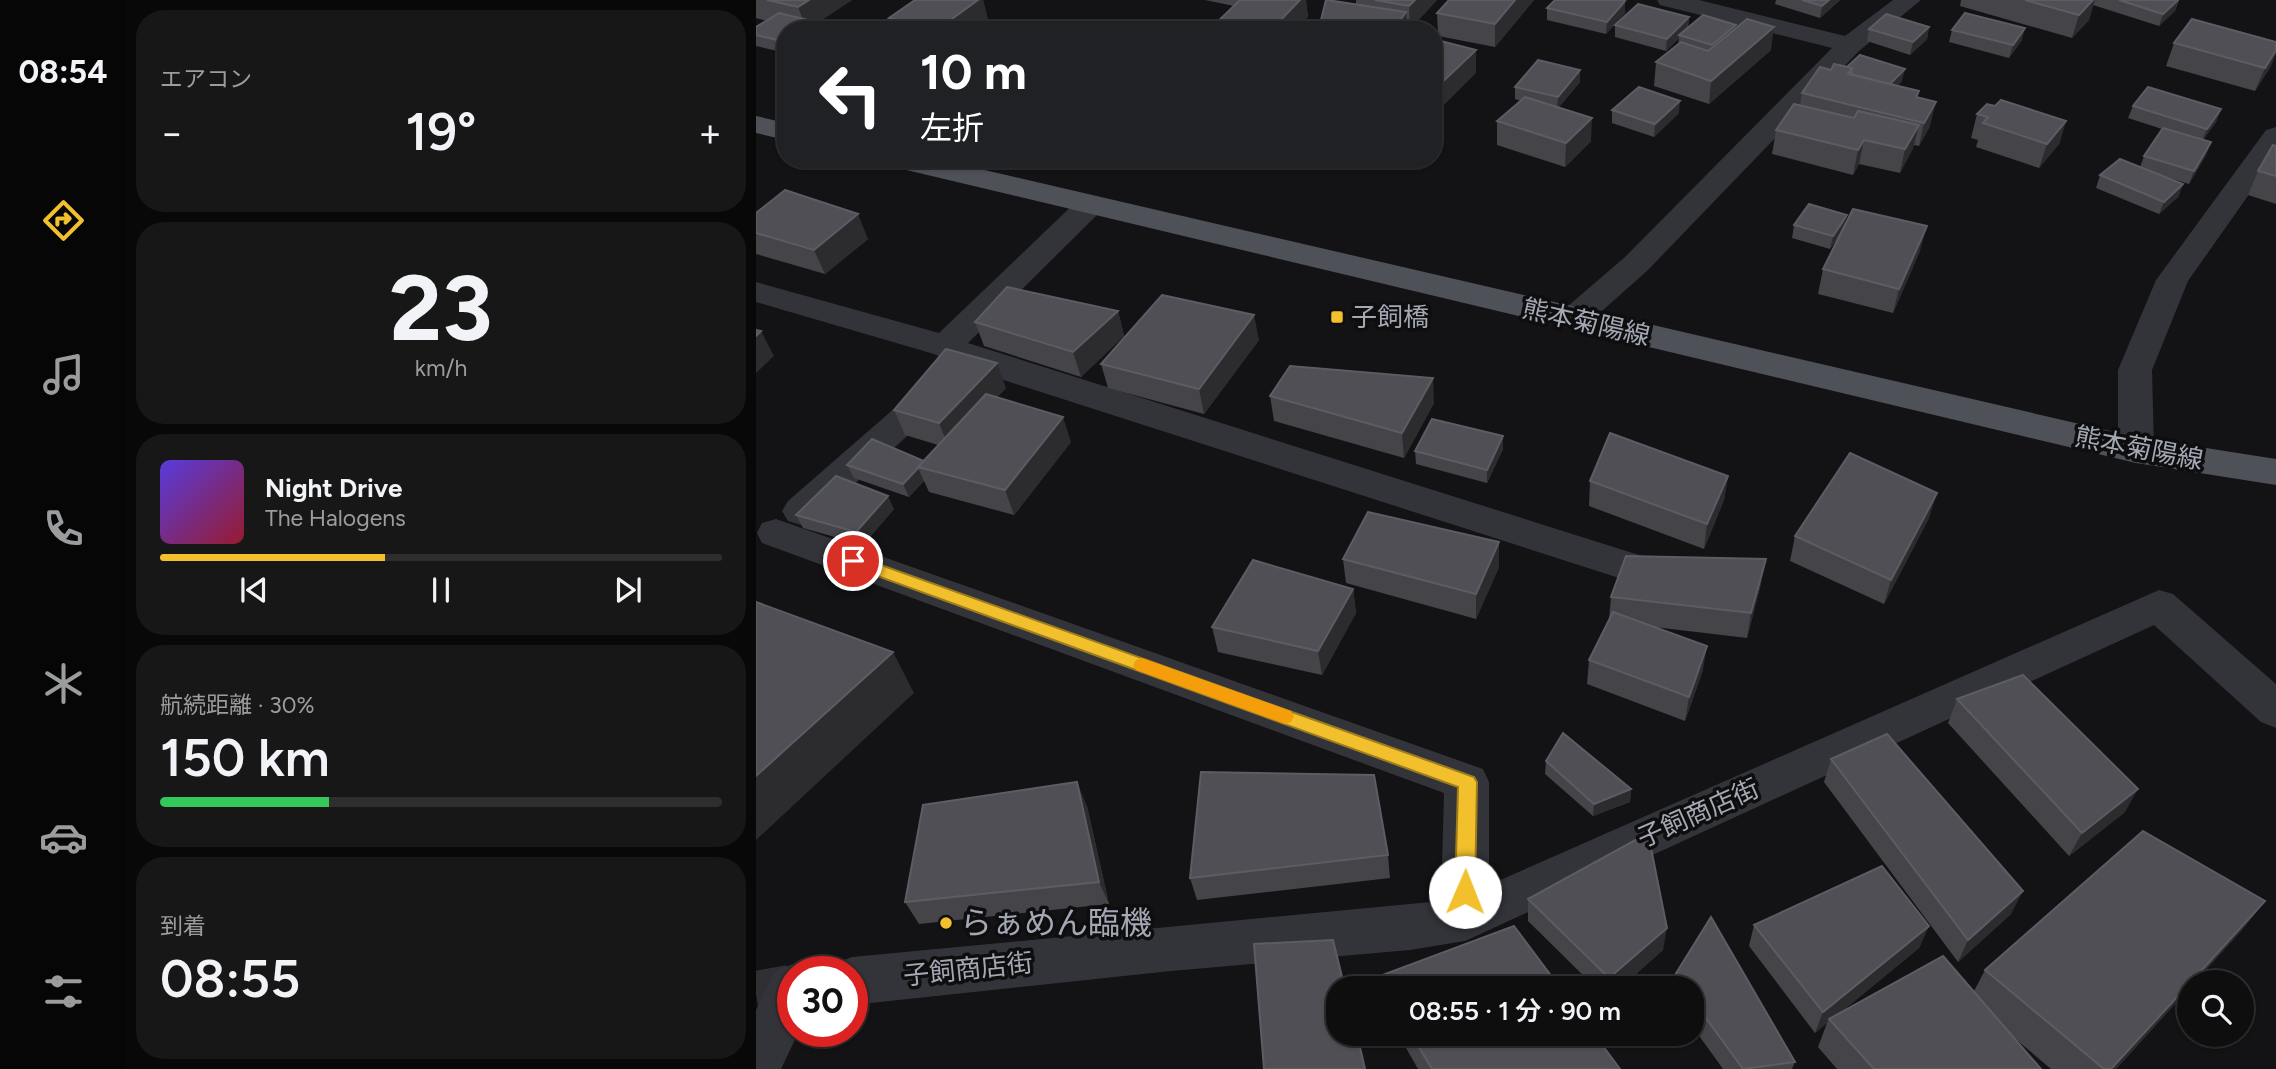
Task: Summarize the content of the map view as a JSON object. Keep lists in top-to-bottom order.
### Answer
{
  "streets": {
    "main road": ["熊本菊陽線"],
    "street": ["子飼商店街"]
  },
  "places": {
    "transit": ["子飼橋"],
    "other": ["らぁめん臨機"]
  },
  "page": {
    "tabs": "08:54",
    "tile": [
      "エアコン",
      ["23", "km/h"],
      ["航続距離 · 30%", "150 km"],
      ["到着", "08:55"]
    ],
    "turn": ["10 m", "左折"],
    "heat": ["−", "19°", "+"],
    "song": ["Night Drive", "The Halogens"],
    "limit": "30",
    "trip": "08:55 · 1 分 · 90 m"
  }
}
